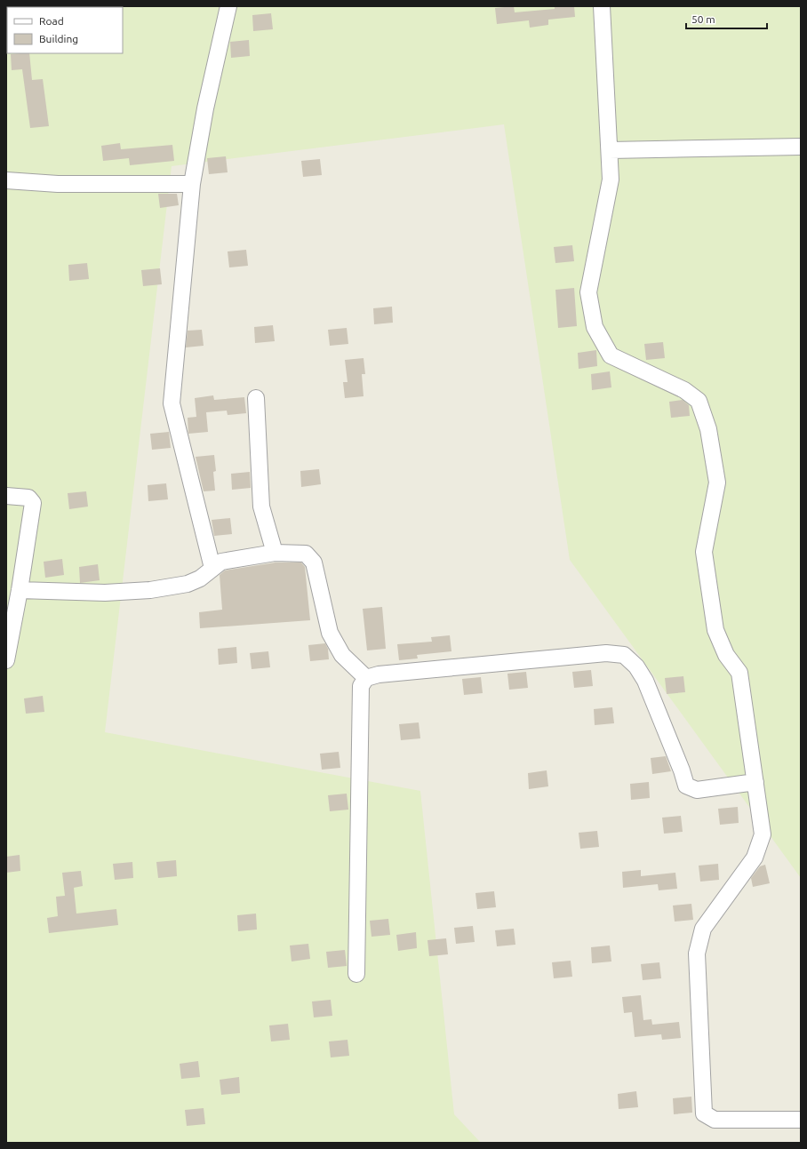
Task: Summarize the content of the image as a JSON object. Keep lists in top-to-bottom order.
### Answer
{
  "legend": ["Road", "Building"],
  "scale_bar": "50 m"
}
